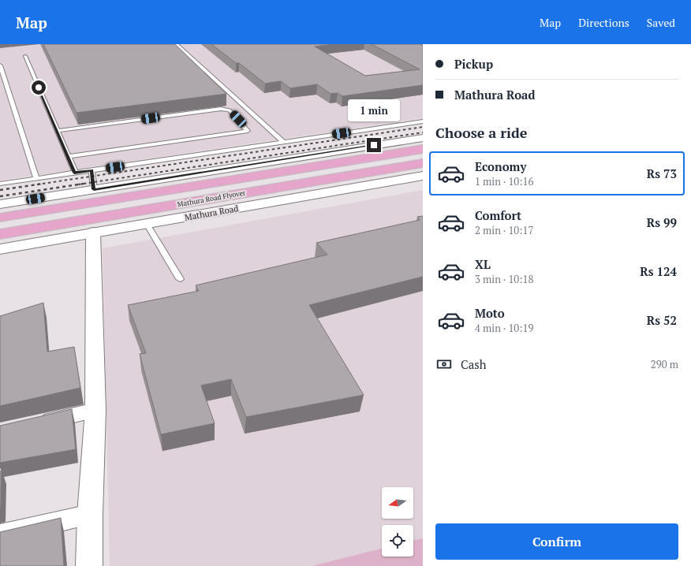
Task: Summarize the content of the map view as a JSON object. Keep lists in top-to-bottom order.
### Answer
{
  "streets": {
    "highway": ["Mathura Road Flyover"],
    "main road": ["Mathura Road"]
  },
  "north": "left",
  "page": {
    "header": "Map",
    "nav": ["Map", "Directions", "Saved"],
    "banner": ["Pickup", "Mathura Road"],
    "bubble": "1 min",
    "heading": "Choose a ride",
    "list": [
      {
        "name": "Economy",
        "note": "1 min · 10:16",
        "value": "Rs 73"
      },
      {
        "name": "Comfort",
        "note": "2 min · 10:17",
        "value": "Rs 99"
      },
      {
        "name": "XL",
        "note": "3 min · 10:18",
        "value": "Rs 124"
      },
      {
        "name": "Moto",
        "note": "4 min · 10:19",
        "value": "Rs 52"
      }
    ],
    "pay": ["Cash", "290 m"],
    "buttons": "Confirm"
  }
}
